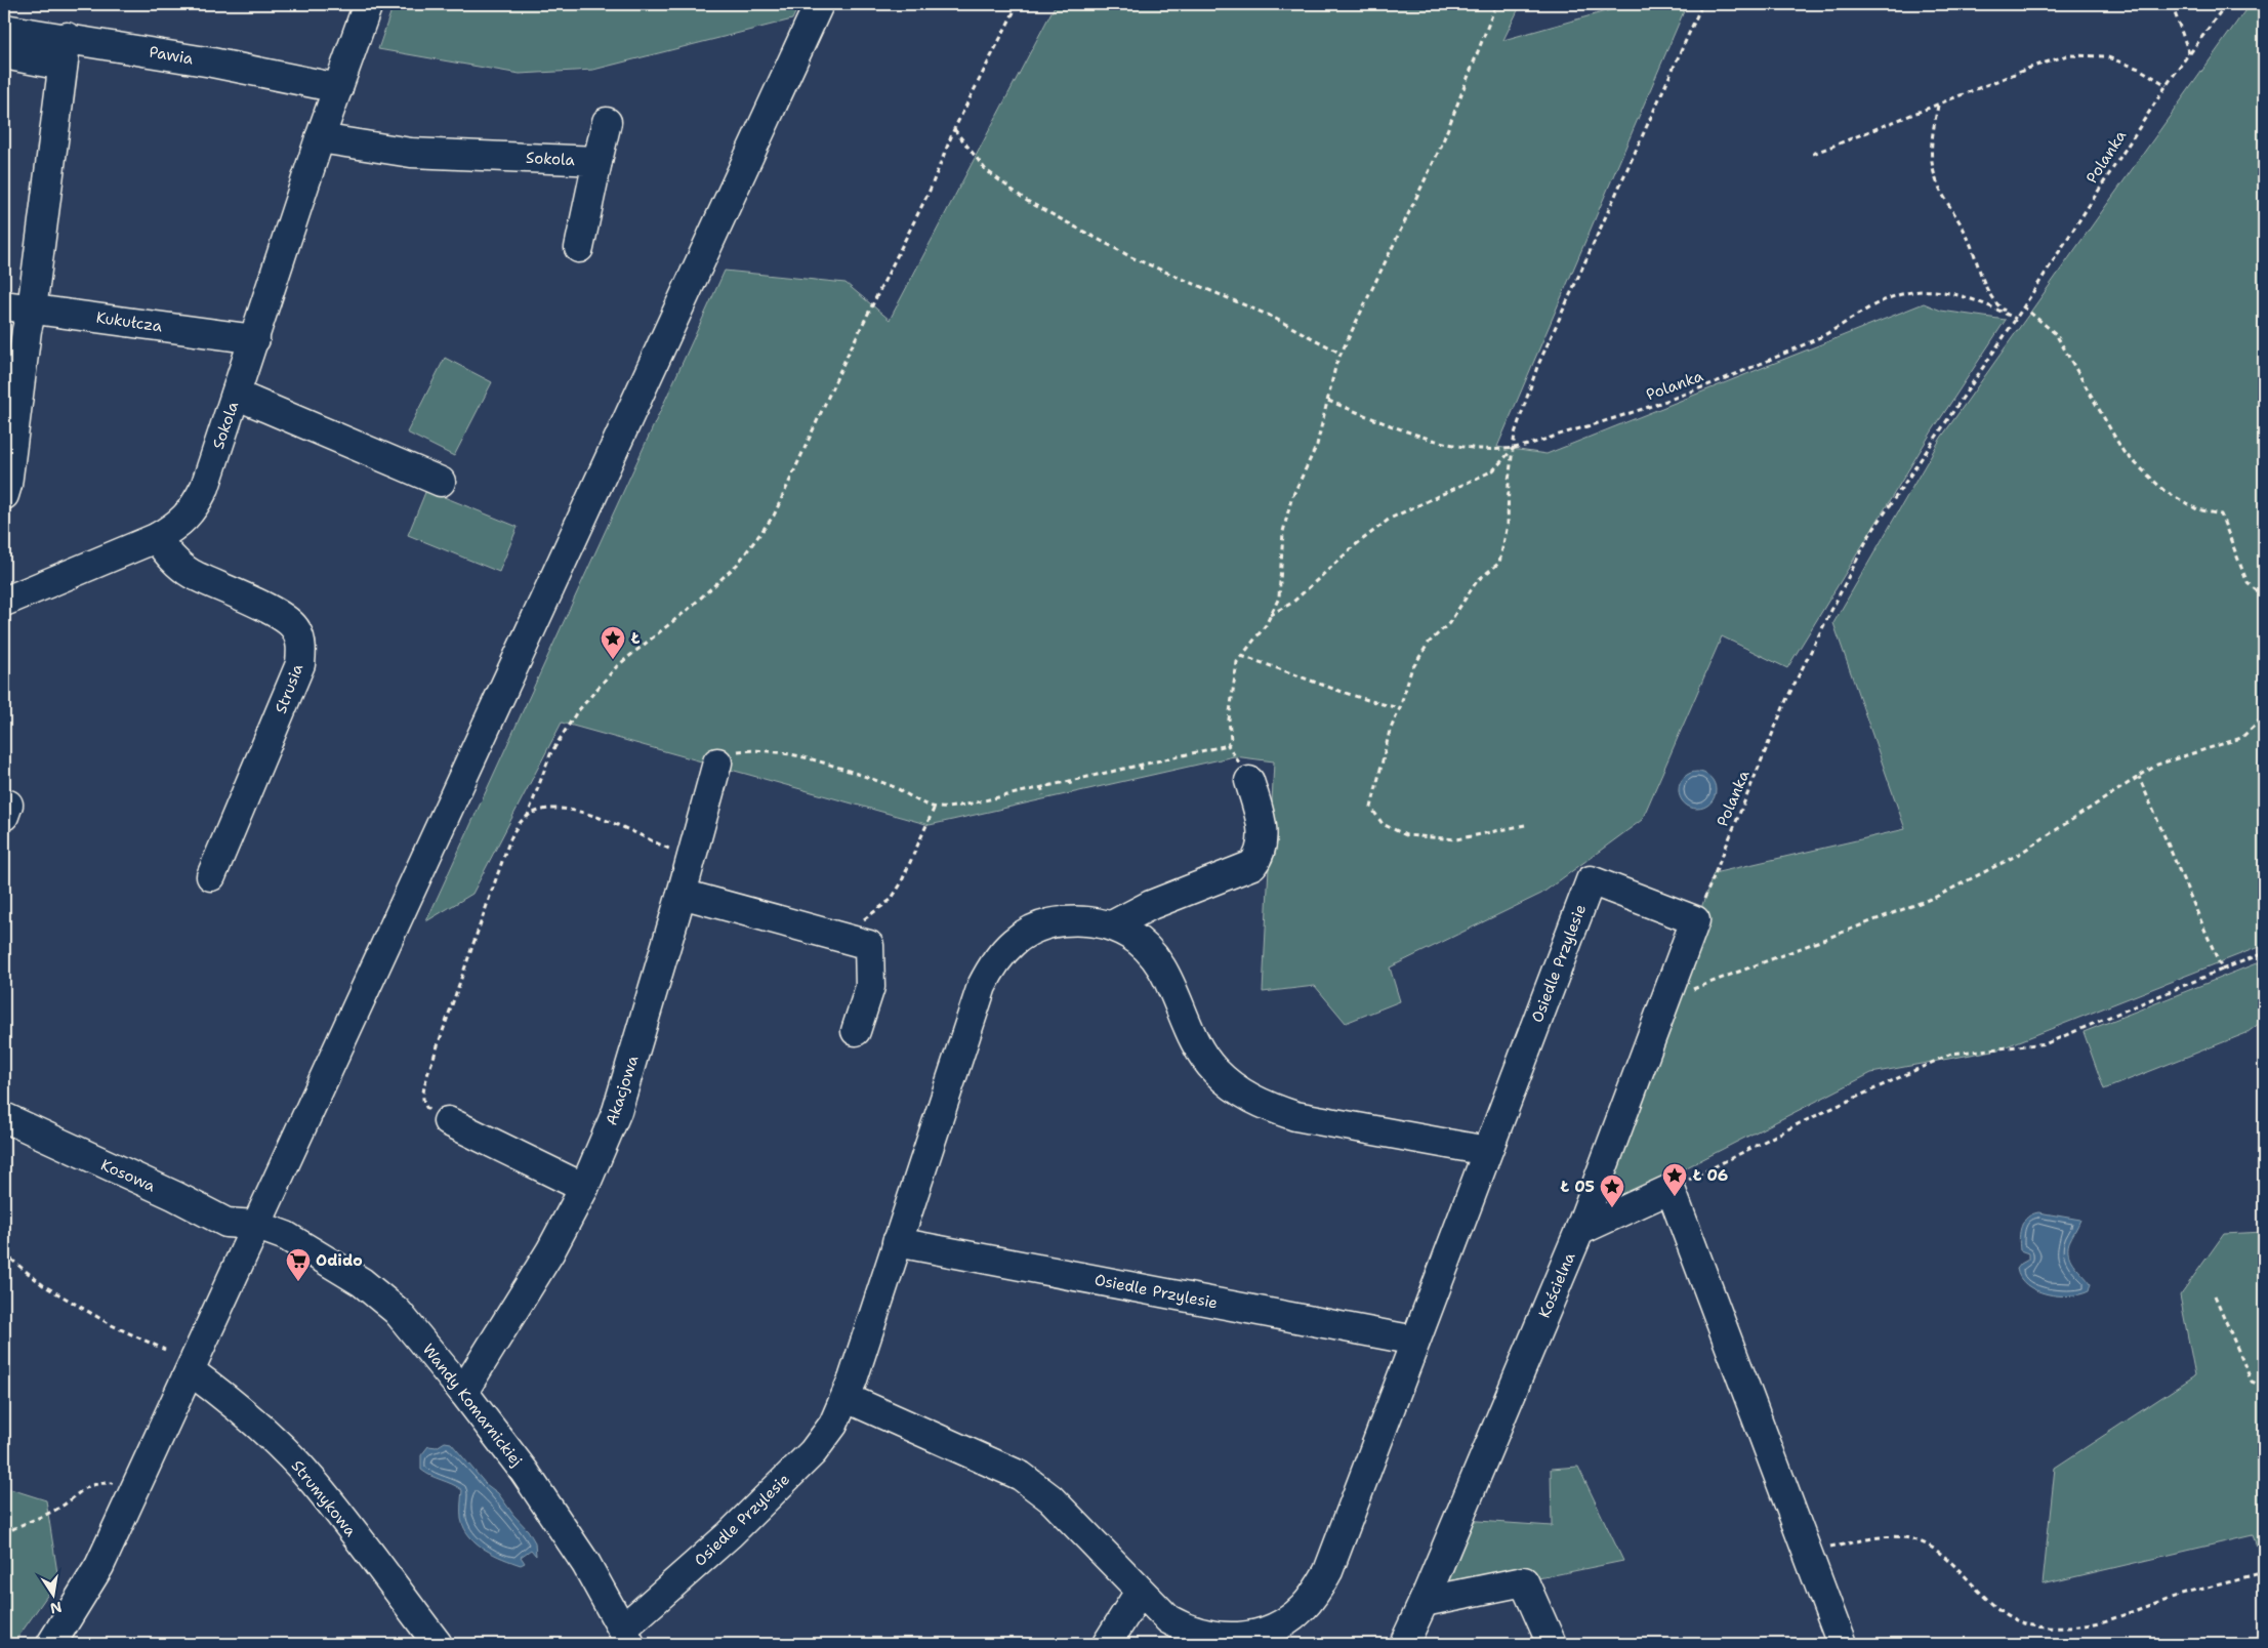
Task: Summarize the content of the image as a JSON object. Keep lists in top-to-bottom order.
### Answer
{
  "streets": {
    "street": [
      "Pawia",
      "Sokola",
      "Kukułcza",
      "Strusia",
      "Osiedle Przylesie",
      "Akacjowa",
      "Kosowa",
      "Kościelna",
      "Wandy Komarnickiej",
      "Strumykowa"
    ],
    "path": ["Polanka"]
  },
  "crossings": [
    ["Pawia", "Sokola"],
    ["Polanka", "Osiedle Przylesie"],
    ["Polanka", "Kościelna"],
    ["Sokola", "Kukułcza"],
    ["Sokola", "Strusia"],
    ["Osiedle Przylesie", "Kościelna"],
    ["Osiedle Przylesie", "Wandy Komarnickiej"],
    ["Akacjowa", "Wandy Komarnickiej"],
    ["Kosowa", "Wandy Komarnickiej"]
  ],
  "places": {
    "place": ["Ł", "Ł 06", "Ł 05"],
    "supermarket": ["Odido"]
  },
  "north": "bottom"
}
